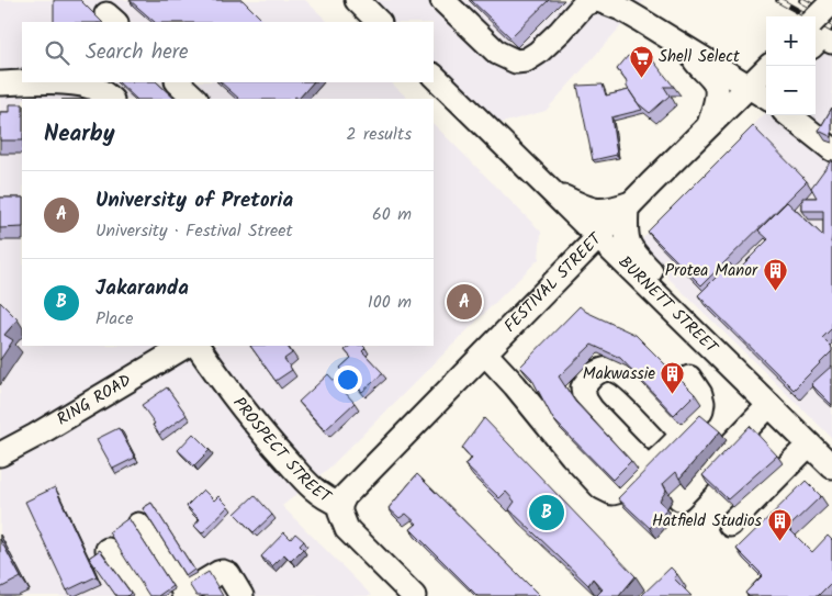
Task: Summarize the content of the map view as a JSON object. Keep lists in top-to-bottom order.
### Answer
{
  "streets": {
    "street": [
      "FESTIVAL STREET",
      "BURNETT STREET",
      "RING ROAD",
      "PROSPECT STREET"
    ]
  },
  "crossings": [
    ["FESTIVAL STREET", "BURNETT STREET"],
    ["FESTIVAL STREET", "PROSPECT STREET"]
  ],
  "places": {
    "supermarket": ["Shell Select"],
    "building": ["Protea Manor", "Makwassie", "Hatfield Studios"]
  },
  "page": {
    "map_buttons": ["+", "−"],
    "search": "Search here",
    "heading": ["Nearby", "2 results"],
    "list": [
      {
        "mark": "A",
        "name": "University of Pretoria",
        "note": "University · Festival Street",
        "value": "60 m"
      },
      {
        "mark": "B",
        "name": "Jakaranda",
        "note": "Place",
        "value": "100 m"
      }
    ],
    "pins": ["A", "B"]
  }
}
